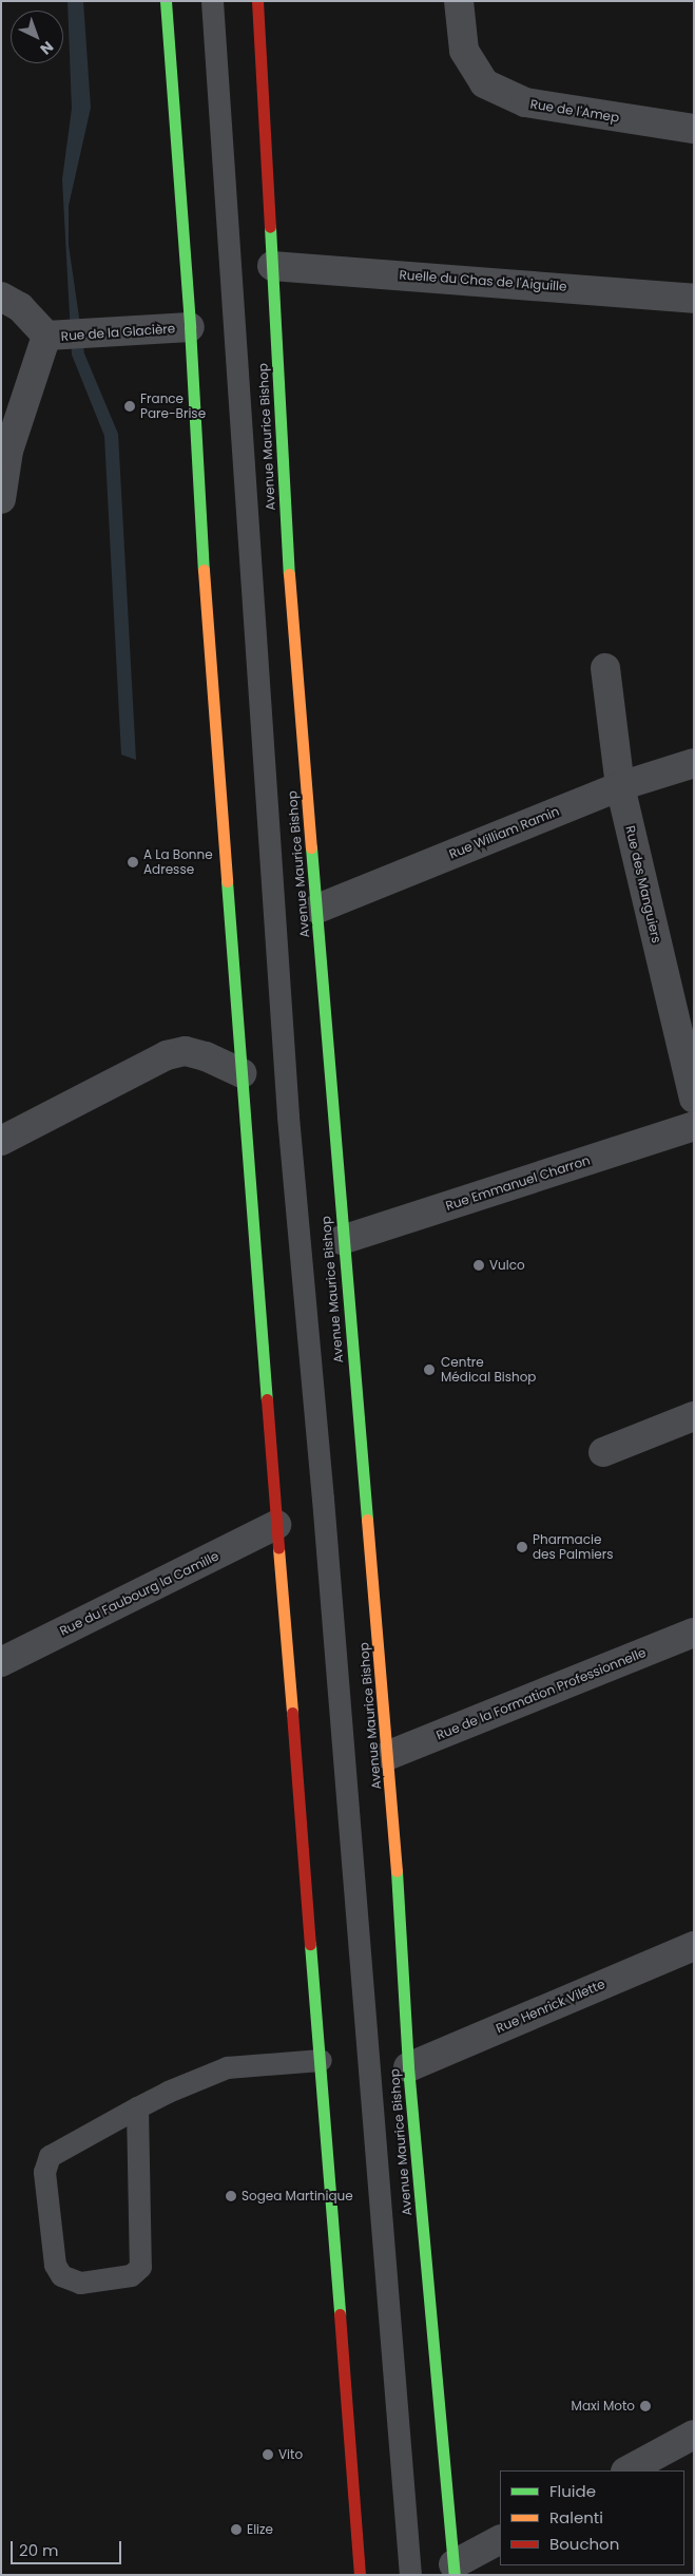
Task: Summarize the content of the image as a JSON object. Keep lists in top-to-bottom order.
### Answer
{
  "streets": {
    "main road": ["Avenue Maurice Bishop"],
    "street": [
      "Rue de l'Amep",
      "Ruelle du Chas de l'Aiguille",
      "Rue de la Glacière",
      "Rue William Ramin",
      "Rue des Manguiers",
      "Rue Emmanuel Charron",
      "Rue du Faubourg la Camille",
      "Rue de la Formation Professionnelle",
      "Rue Henrick Vilette"
    ]
  },
  "crossings": [
    ["Ruelle du Chas de l'Aiguille", "Avenue Maurice Bishop"],
    ["Avenue Maurice Bishop", "Rue William Ramin"],
    ["Avenue Maurice Bishop", "Rue Emmanuel Charron"],
    ["Avenue Maurice Bishop", "Rue de la Formation Professionnelle"],
    ["Avenue Maurice Bishop", "Rue Henrick Vilette"],
    ["Rue William Ramin", "Rue des Manguiers"]
  ],
  "places": [
    "France Pare-Brise",
    "A La Bonne Adresse",
    "Vulco",
    "Centre Médical Bishop",
    "Pharmacie des Palmiers",
    "Sogea Martinique",
    "Maxi Moto",
    "Vito",
    "Elize"
  ],
  "legend": ["Fluide", "Ralenti", "Bouchon"],
  "scale_bar": "20 m",
  "north": "bottom right"
}
